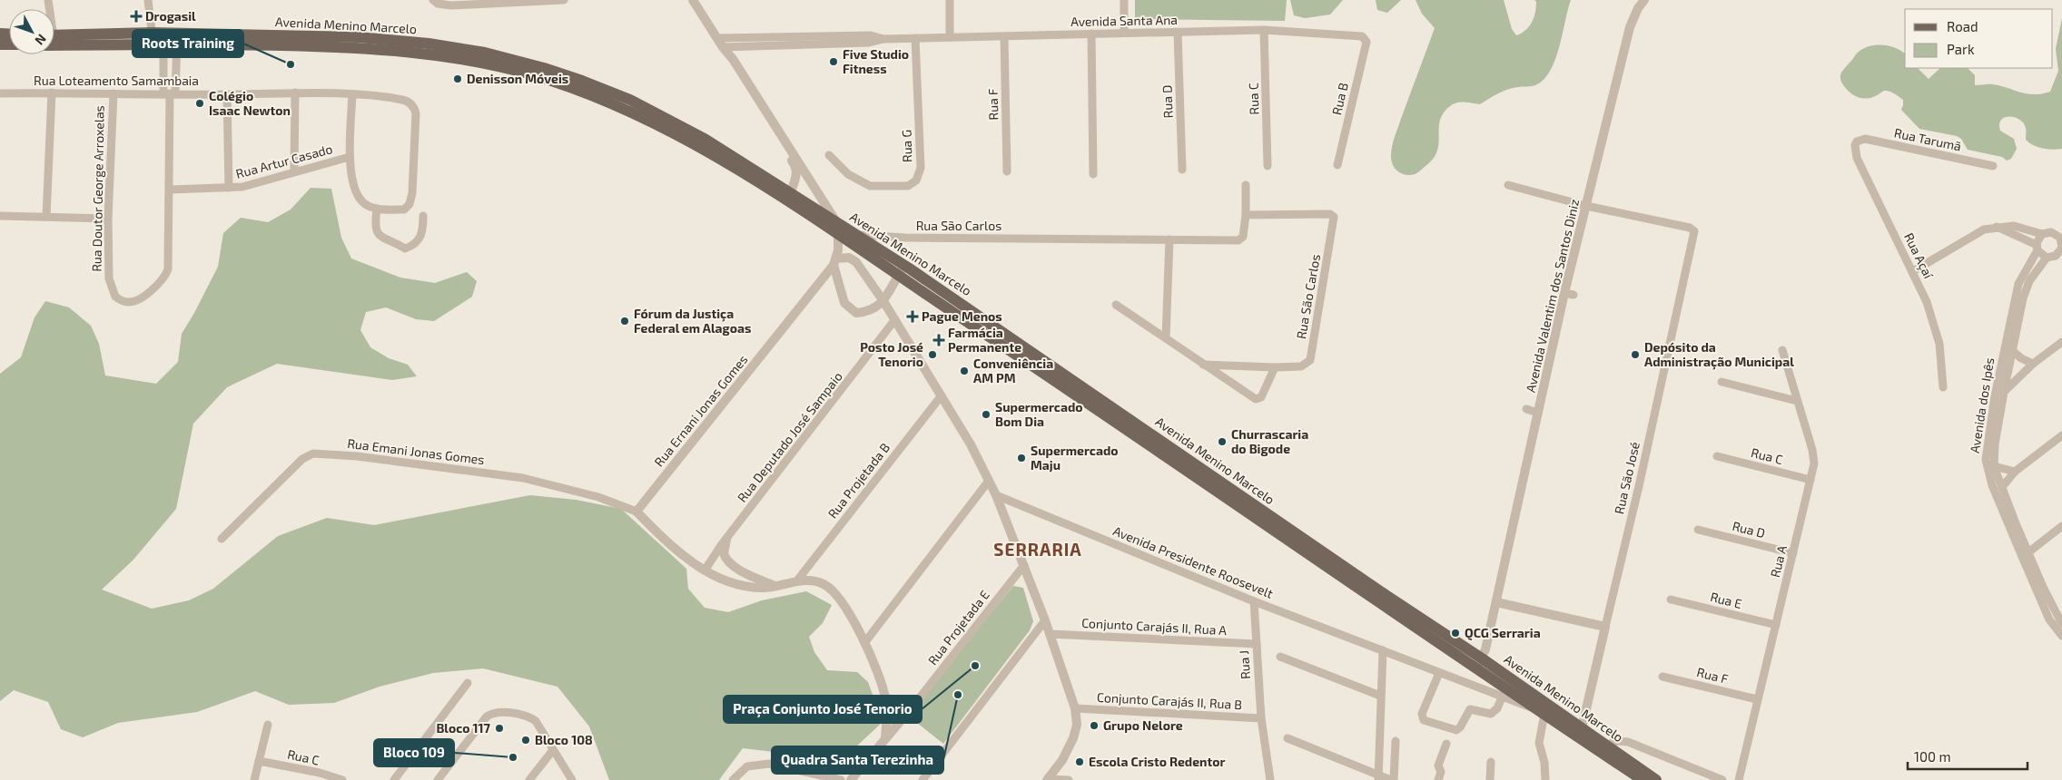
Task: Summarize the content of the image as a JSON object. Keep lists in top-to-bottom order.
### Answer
{
  "streets": {
    "main road": ["Avenida Menino Marcelo"],
    "street": [
      "Avenida Santa Ana",
      "Rua Loteamento Samambaia",
      "Rua C",
      "Rua B",
      "Rua D",
      "Rua F",
      "Rua Tarumã",
      "Rua G",
      "Rua Artur Casado",
      "Rua Doutor George Arroxelas",
      "Rua São Carlos",
      "Rua Açaí",
      "Avenida Valentim dos Santos Diniz",
      "Avenida dos Ipês",
      "Rua Ernani Jonas Gomes",
      "Rua Deputado José Sampaio",
      "Rua Emani Jonas Gomes",
      "Rua São José",
      "Rua Projetada B",
      "Rua A",
      "Avenida Presidente Roosevelt",
      "Rua E",
      "Conjunto Carajás II, Rua A",
      "Rua Projetada E",
      "Rua J",
      "Conjunto Carajás II, Rua B"
    ]
  },
  "crossings": [
    ["Avenida Santa Ana", "Rua C"],
    ["Avenida Santa Ana", "Rua B"],
    ["Avenida Santa Ana", "Rua D"],
    ["Avenida Santa Ana", "Rua F"],
    ["Avenida Santa Ana", "Rua G"],
    ["Avenida Menino Marcelo", "Rua São Carlos"],
    ["Avenida Menino Marcelo", "Avenida Valentim dos Santos Diniz"],
    ["Avenida Menino Marcelo", "Rua São José"],
    ["Avenida Menino Marcelo", "Avenida Presidente Roosevelt"],
    ["Rua Loteamento Samambaia", "Rua Doutor George Arroxelas"],
    ["Rua C", "Rua A"],
    ["Rua D", "Rua A"],
    ["Rua F", "Rua A"],
    ["Rua Tarumã", "Rua Açaí"],
    ["Rua Artur Casado", "Rua Doutor George Arroxelas"],
    ["Avenida Valentim dos Santos Diniz", "Rua São José"],
    ["Rua Ernani Jonas Gomes", "Rua Emani Jonas Gomes"],
    ["Rua A", "Rua E"],
    ["Avenida Presidente Roosevelt", "Rua J"],
    ["Conjunto Carajás II, Rua A", "Rua J"],
    ["Rua J", "Conjunto Carajás II, Rua B"]
  ],
  "districts": ["SERRARIA"],
  "places": {
    "health": ["Drogasil", "Pague Menos", "Farmácia Permanente"],
    "other": [
      "Five Studio Fitness",
      "Roots Training",
      "Denisson Móveis",
      "Colégio Isaac Newton",
      "Fórum da Justiça Federal em Alagoas",
      "Posto José Tenorio",
      "Depósito da Administração Municipal",
      "Conveniência AM PM",
      "Supermercado Bom Dia",
      "Churrascaria do Bigode",
      "Supermercado Maju",
      "QCG Serraria",
      "Praça Conjunto José Tenorio",
      "Quadra Santa Terezinha",
      "Grupo Nelore",
      "Bloco 117",
      "Bloco 108",
      "Bloco 109",
      "Escola Cristo Redentor"
    ]
  },
  "legend": ["Road", "Park"],
  "scale_bar": "100 m",
  "north": "bottom right"
}
